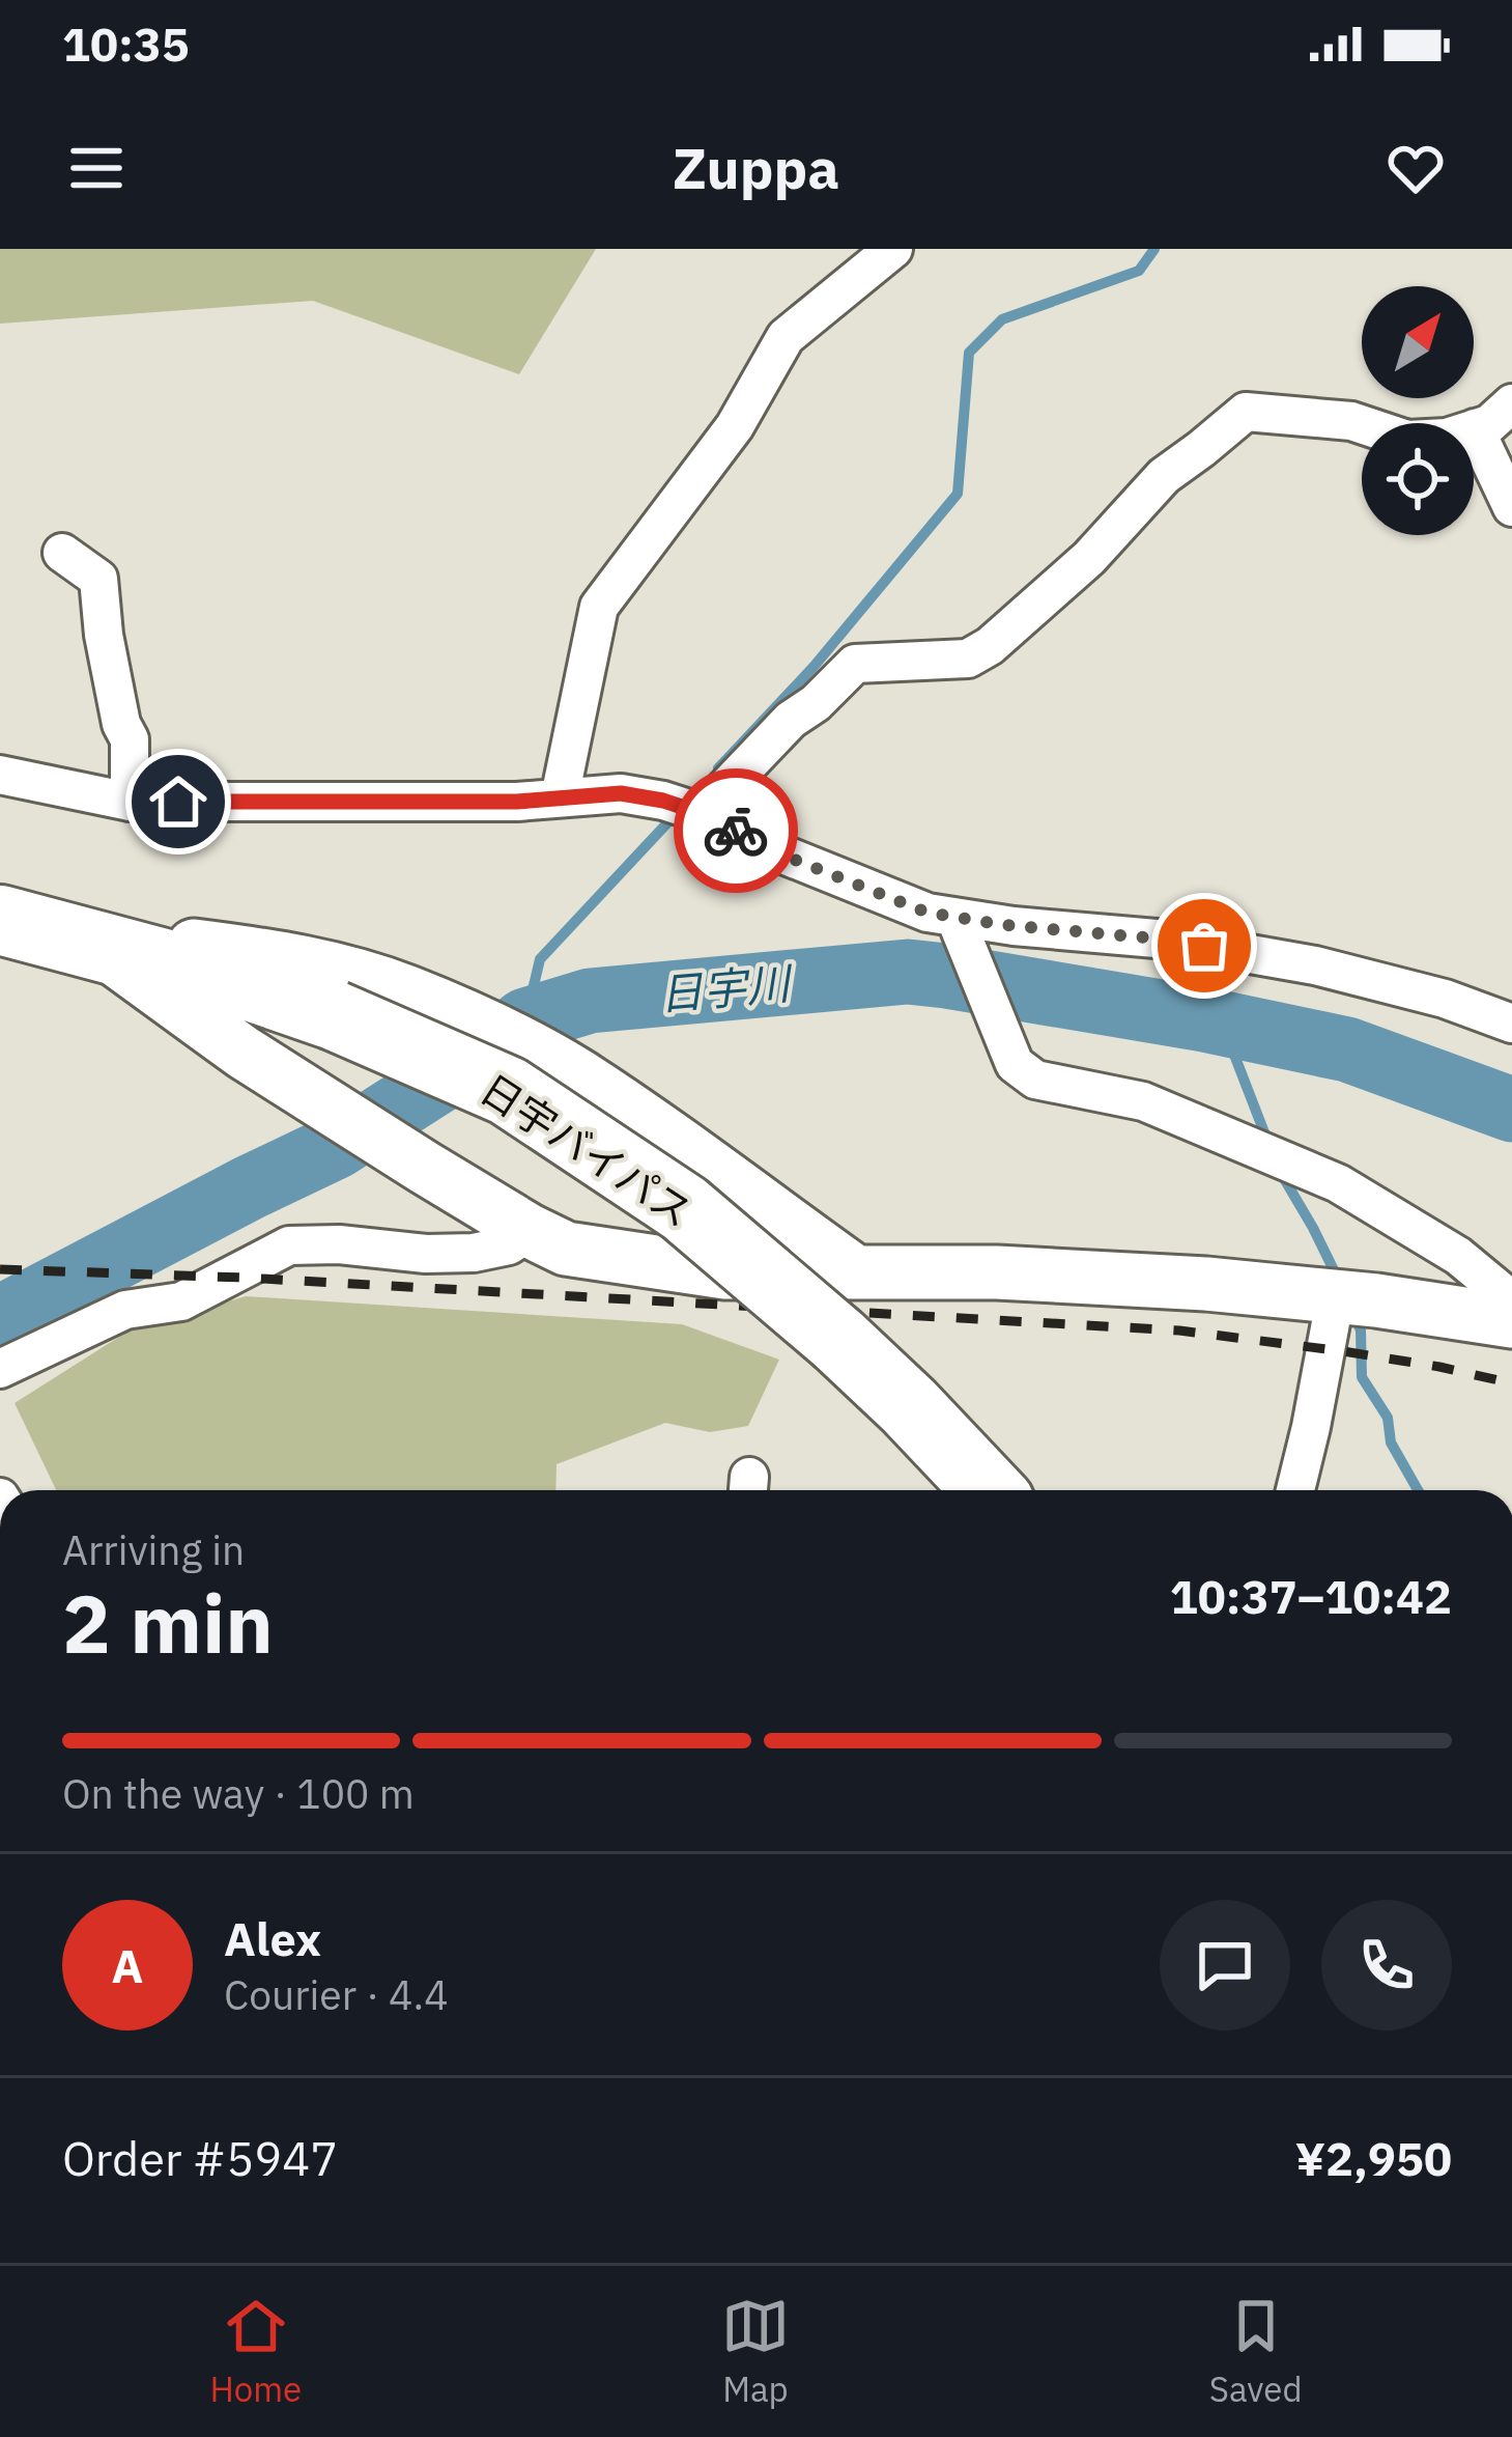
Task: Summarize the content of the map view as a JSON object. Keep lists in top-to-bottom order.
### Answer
{
  "streets": {
    "highway": ["日宇バイパス"]
  },
  "water": ["日宇川"],
  "north": "top right",
  "page": {
    "status": "10:35",
    "header": "Zuppa",
    "heading": ["2 min", "Arriving in", "10:37–10:42"],
    "panel": [
      "Alex",
      "Courier · 4.4",
      "Order #5947",
      "¥2,950"
    ],
    "bar": "On the way · 100 m",
    "round": "A",
    "tabs": ["Home", "Map", "Saved"]
  }
}
